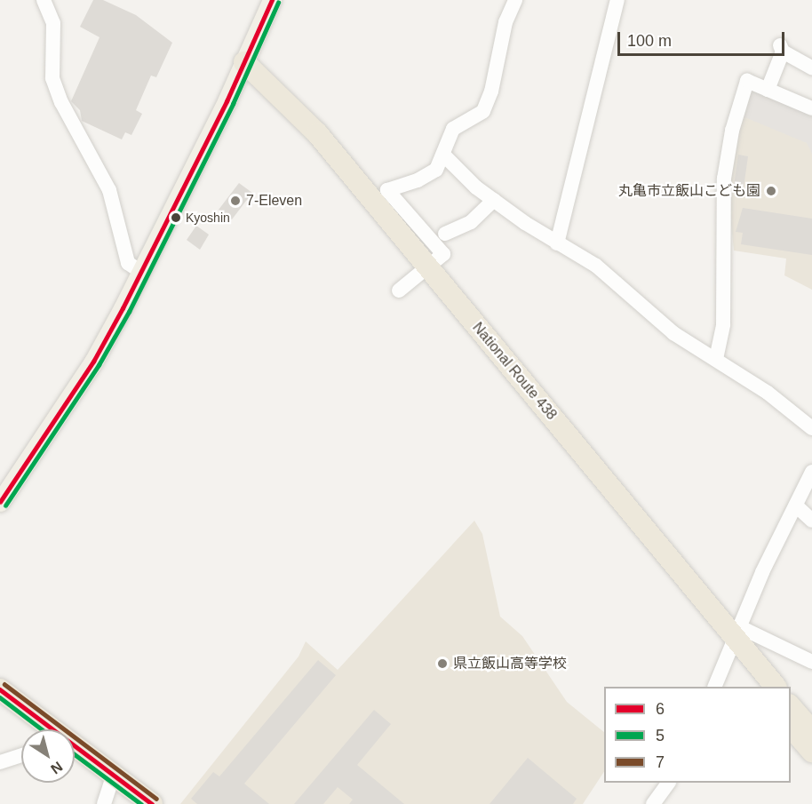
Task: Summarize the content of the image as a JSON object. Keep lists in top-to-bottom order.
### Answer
{
  "streets": {
    "highway": ["National Route 438"]
  },
  "places": [
    "丸亀市立飯山こども園",
    "7-Eleven",
    "Kyoshin",
    "県立飯山高等学校"
  ],
  "lines": ["transit line 6", "transit line 5", "transit line 7"],
  "legend": ["6", "5", "7"],
  "scale_bar": "100 m",
  "north": "bottom right"
}
